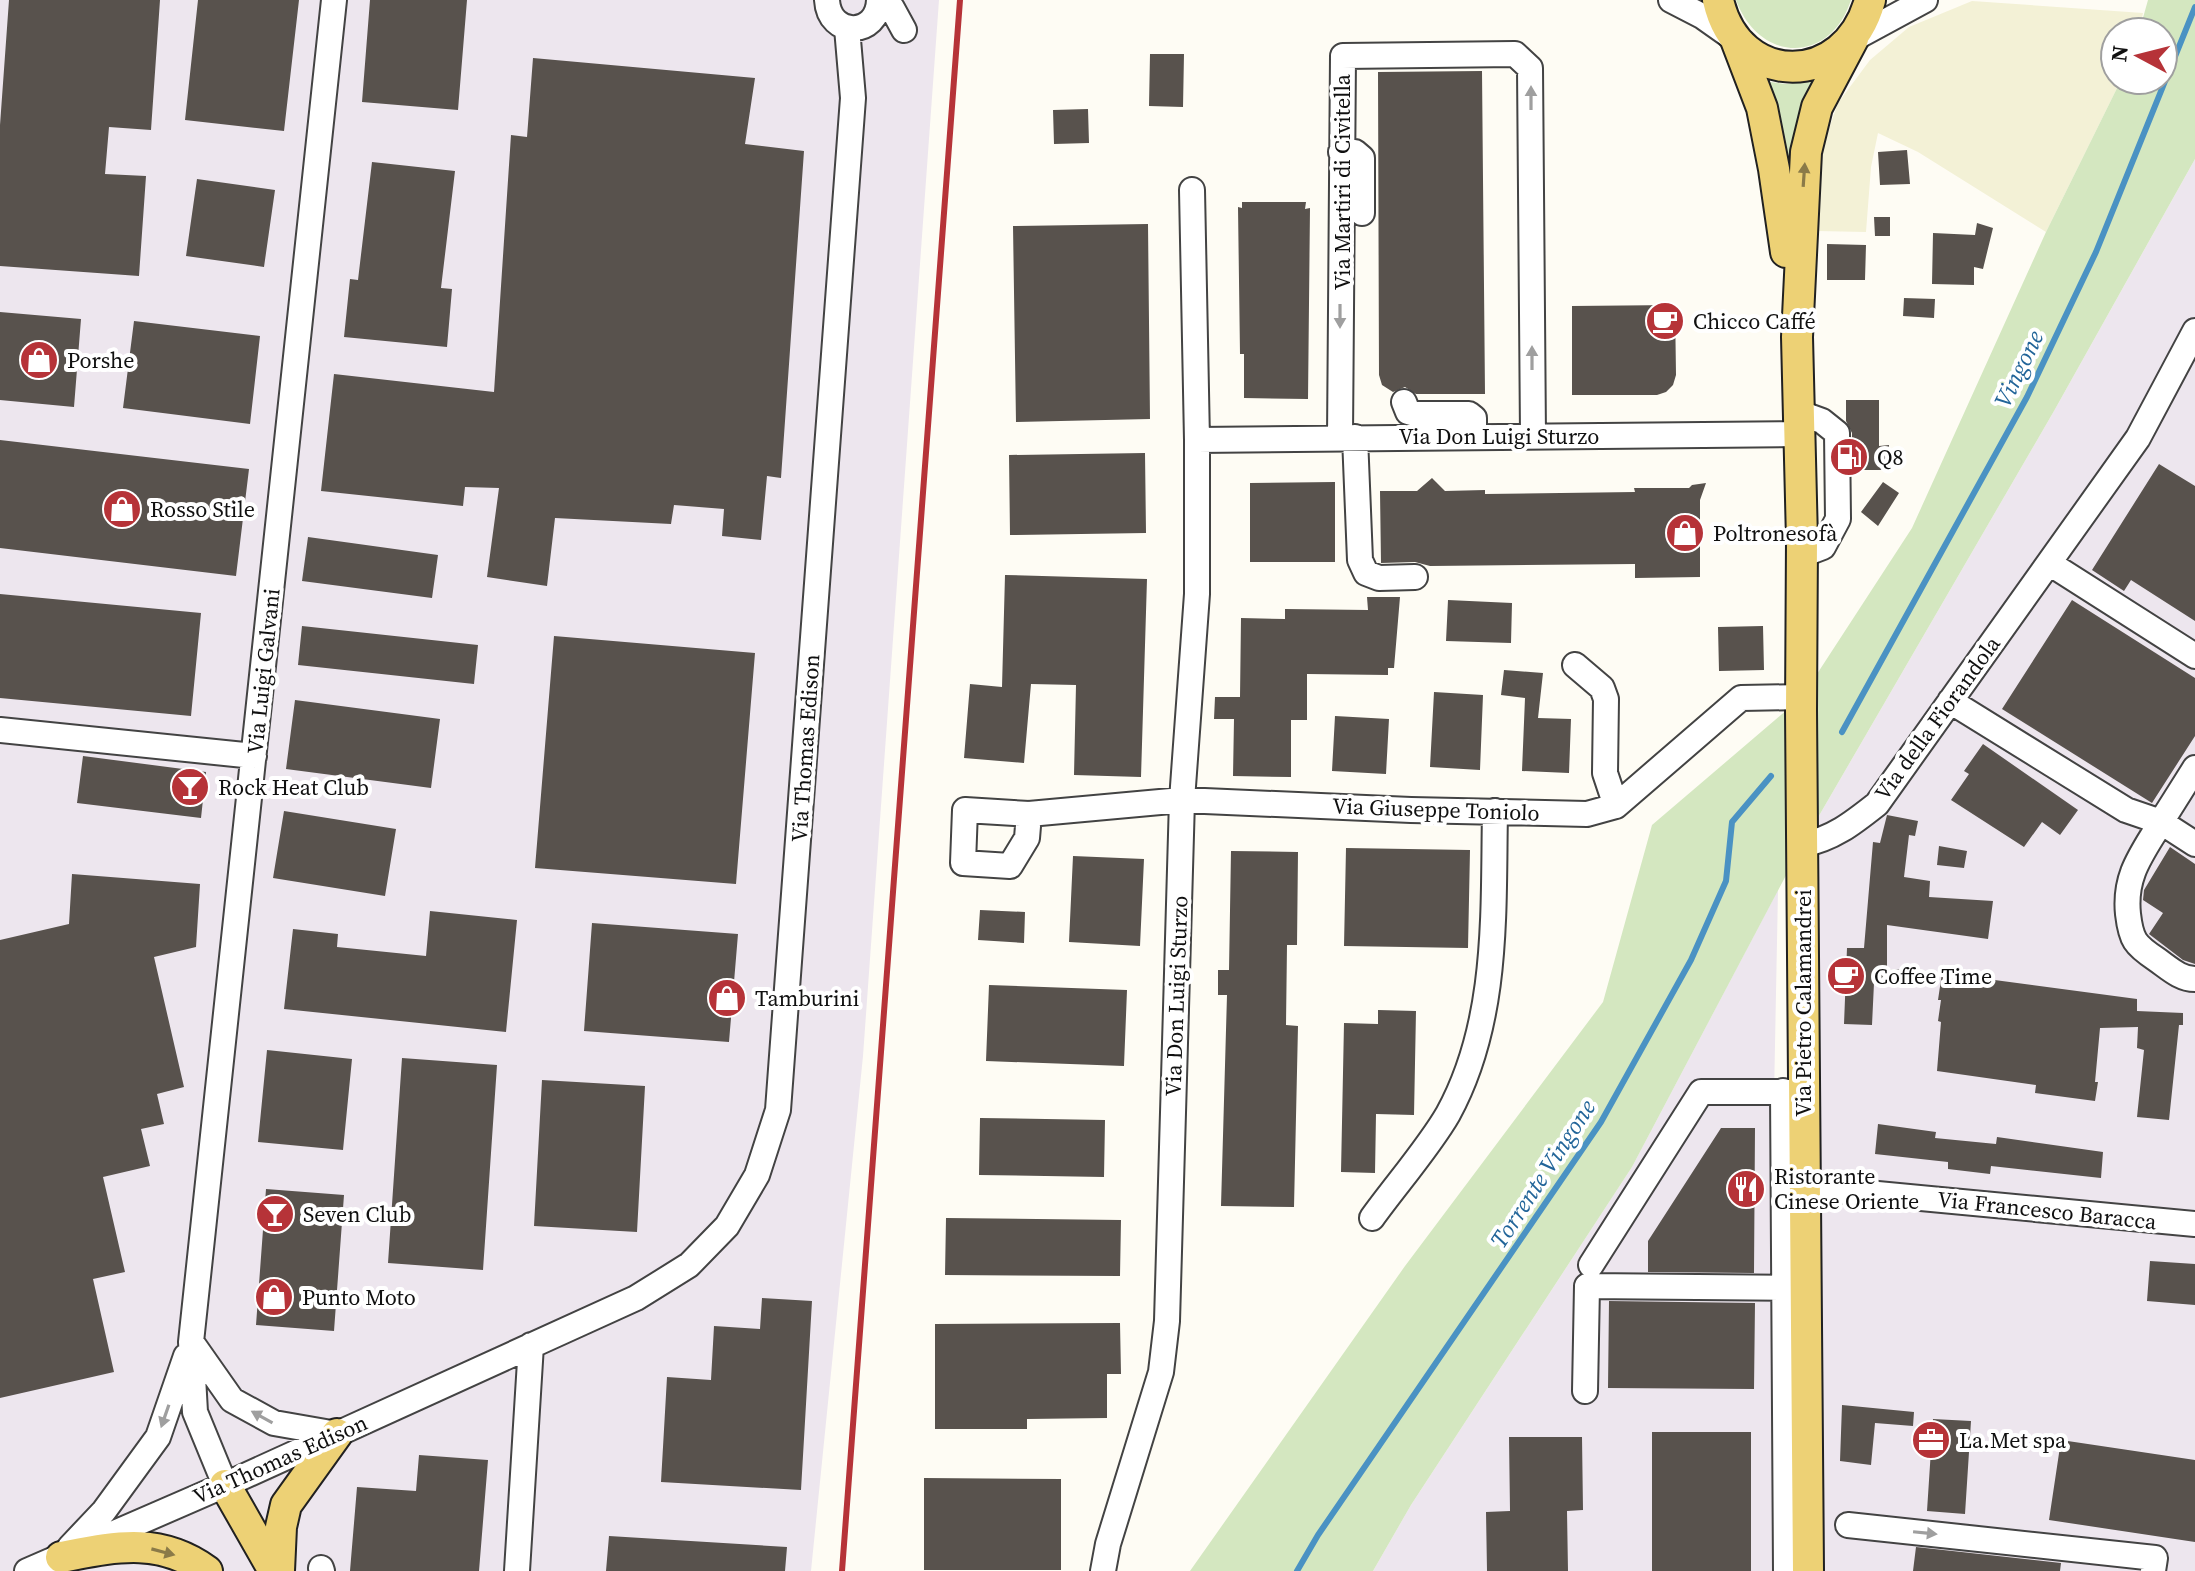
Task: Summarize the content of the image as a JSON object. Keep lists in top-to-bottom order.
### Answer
{
  "streets": {
    "main road": ["Via Pietro Calamandrei"],
    "street": [
      "Via Martiri di Civitella",
      "Via Don Luigi Sturzo",
      "Via Luigi Galvani",
      "Via della Fiorandola",
      "Via Thomas Edison",
      "Via Giuseppe Toniolo",
      "Via Francesco Baracca"
    ]
  },
  "crossings": [
    ["Via Martiri di Civitella", "Via Don Luigi Sturzo"],
    ["Via Don Luigi Sturzo", "Via Giuseppe Toniolo"],
    ["Via Don Luigi Sturzo", "Via Pietro Calamandrei"],
    ["Via Luigi Galvani", "Via Thomas Edison"],
    ["Via della Fiorandola", "Via Pietro Calamandrei"],
    ["Via Giuseppe Toniolo", "Via Pietro Calamandrei"],
    ["Via Pietro Calamandrei", "Via Francesco Baracca"]
  ],
  "water": ["Vingone", "Torrente Vingone"],
  "places": {
    "cafe": ["Chicco Caffé", "Coffee Time"],
    "shop": [
      "Porshe",
      "Rosso Stile",
      "Poltronesofà",
      "Tamburini",
      "Punto Moto"
    ],
    "fuel station": ["Q8"],
    "bar": ["Rock Heat Club", "Seven Club"],
    "restaurant": ["Ristorante Cinese Oriente"],
    "office": ["La.Met spa"]
  },
  "north": "left"
}
